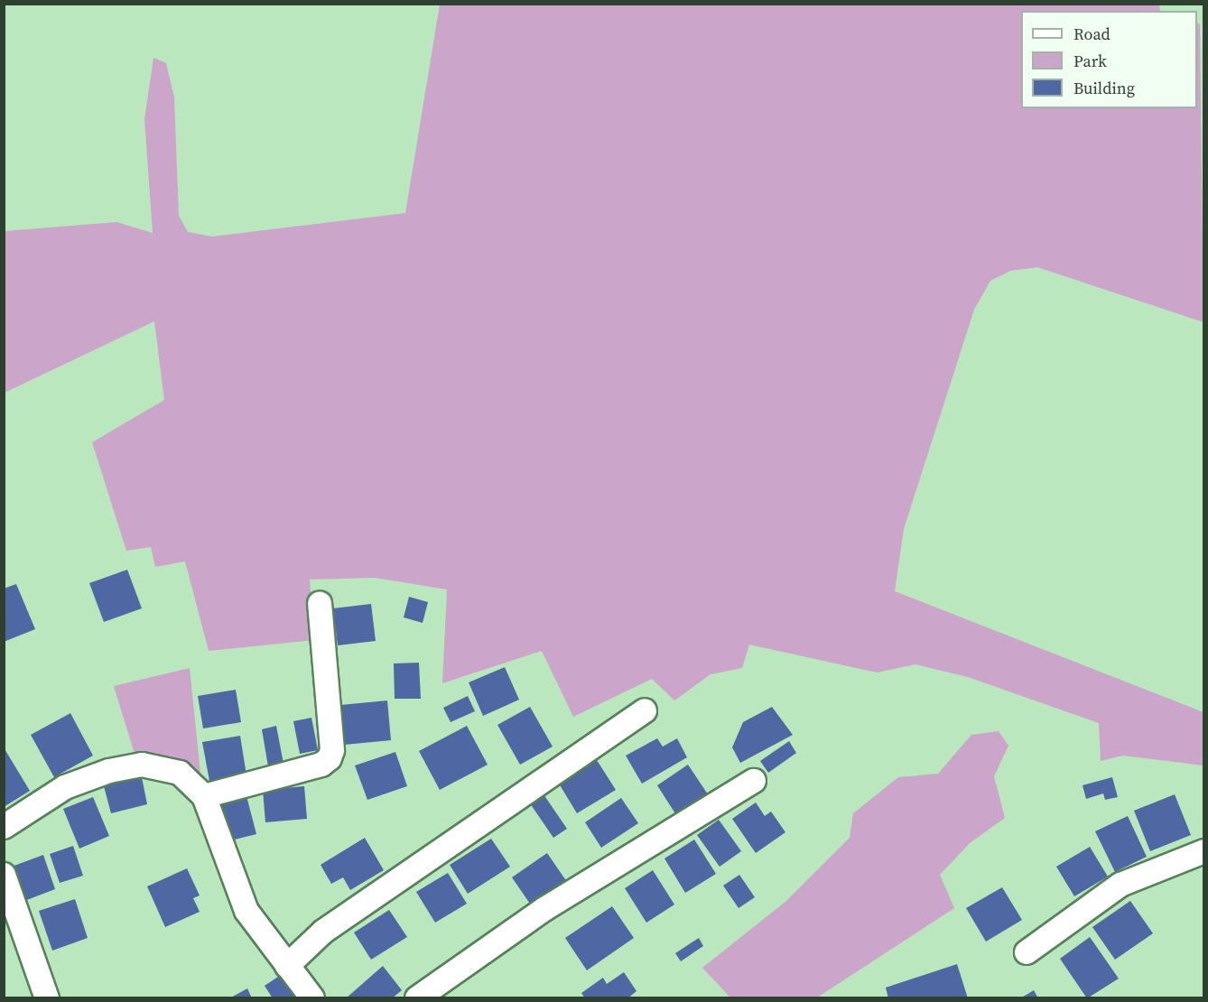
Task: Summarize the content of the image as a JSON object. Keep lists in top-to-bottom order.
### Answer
{
  "legend": ["Road", "Park", "Building"]
}
